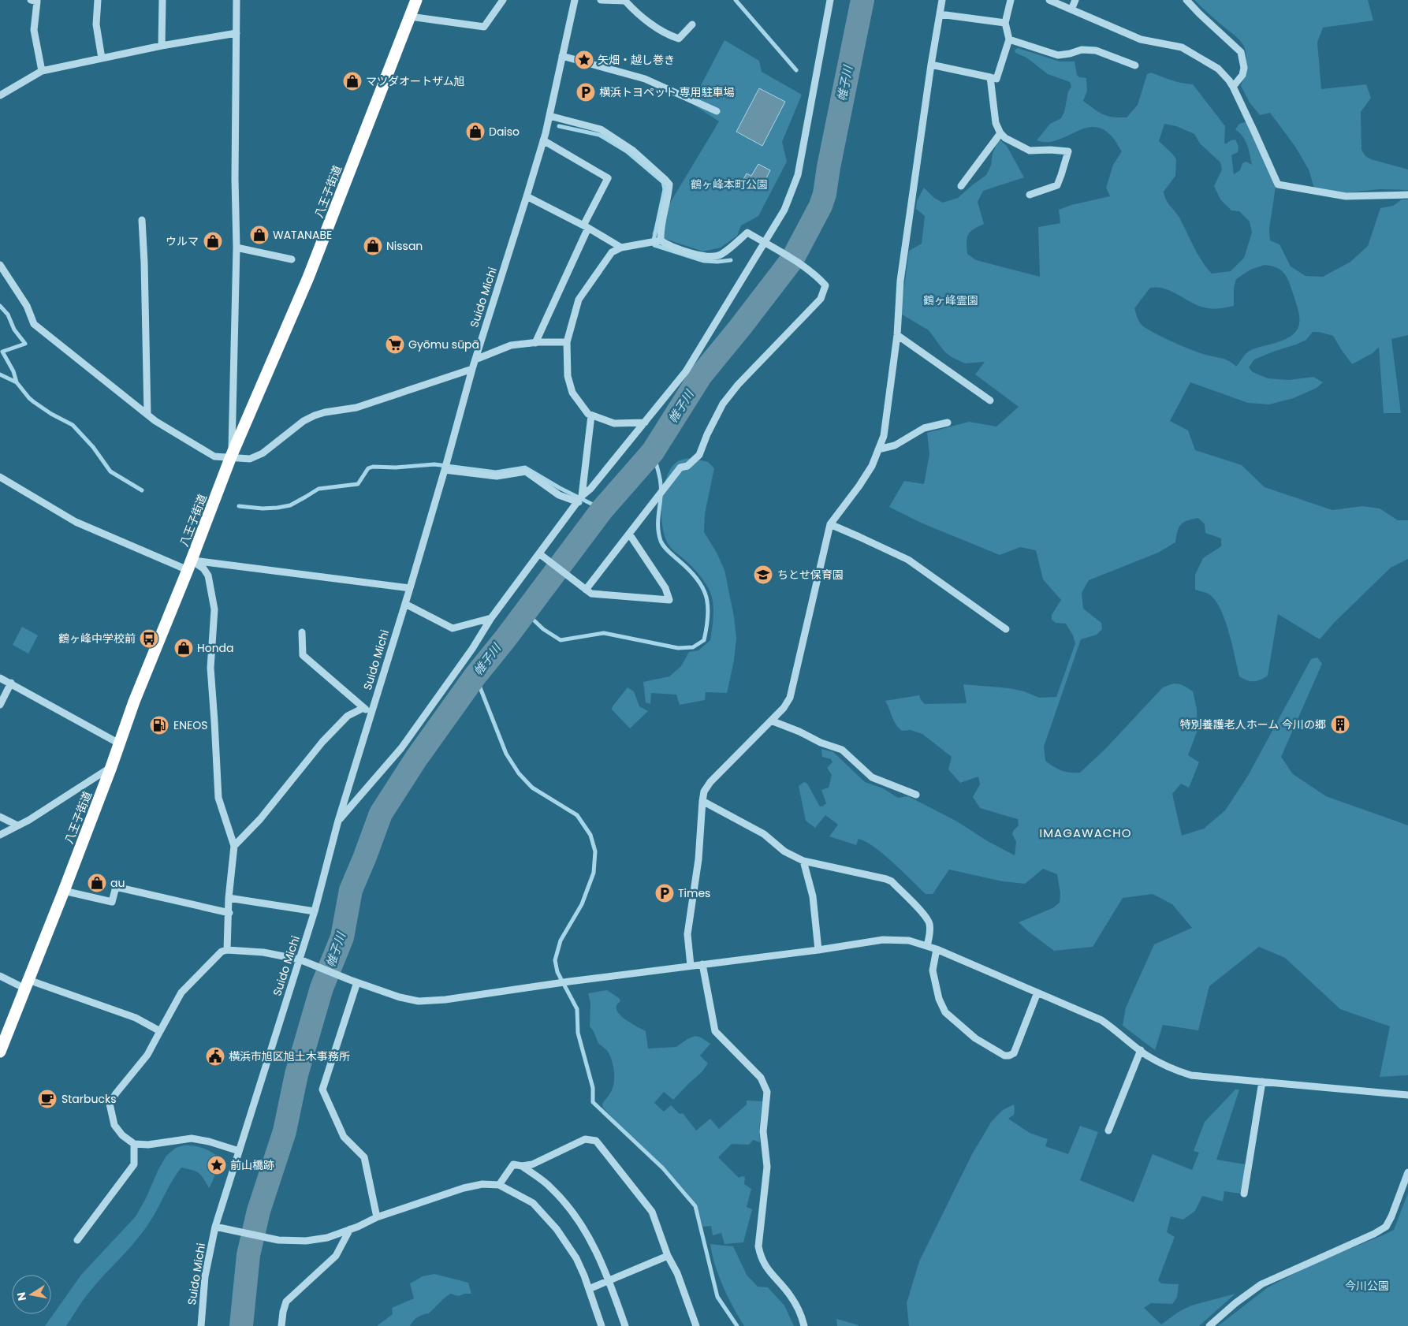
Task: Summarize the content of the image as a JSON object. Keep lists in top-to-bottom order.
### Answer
{
  "streets": {
    "highway": ["八王子街道"],
    "street": ["Suido Michi"]
  },
  "districts": ["IMAGAWACHO"],
  "water": ["帷子川"],
  "parks": ["鶴ヶ峰本町公園", "鶴ヶ峰霊園", "今川公園"],
  "places": {
    "place": ["矢畑・越し巻き", "前山橋跡"],
    "shop": [
      "マツダオートザム旭",
      "Daiso",
      "WATANABE",
      "ウルマ",
      "Nissan",
      "Honda",
      "au"
    ],
    "parking": ["横浜トヨペット 専用駐車場", "Times"],
    "supermarket": ["Gyōmu sūpā"],
    "school or university": ["ちとせ保育園"],
    "bus stop": ["鶴ヶ峰中学校前"],
    "building": ["特別養護老人ホーム 今川の郷"],
    "fuel station": ["ENEOS"],
    "public building": ["横浜市旭区旭土木事務所"],
    "cafe": ["Starbucks"]
  },
  "north": "left"
}
